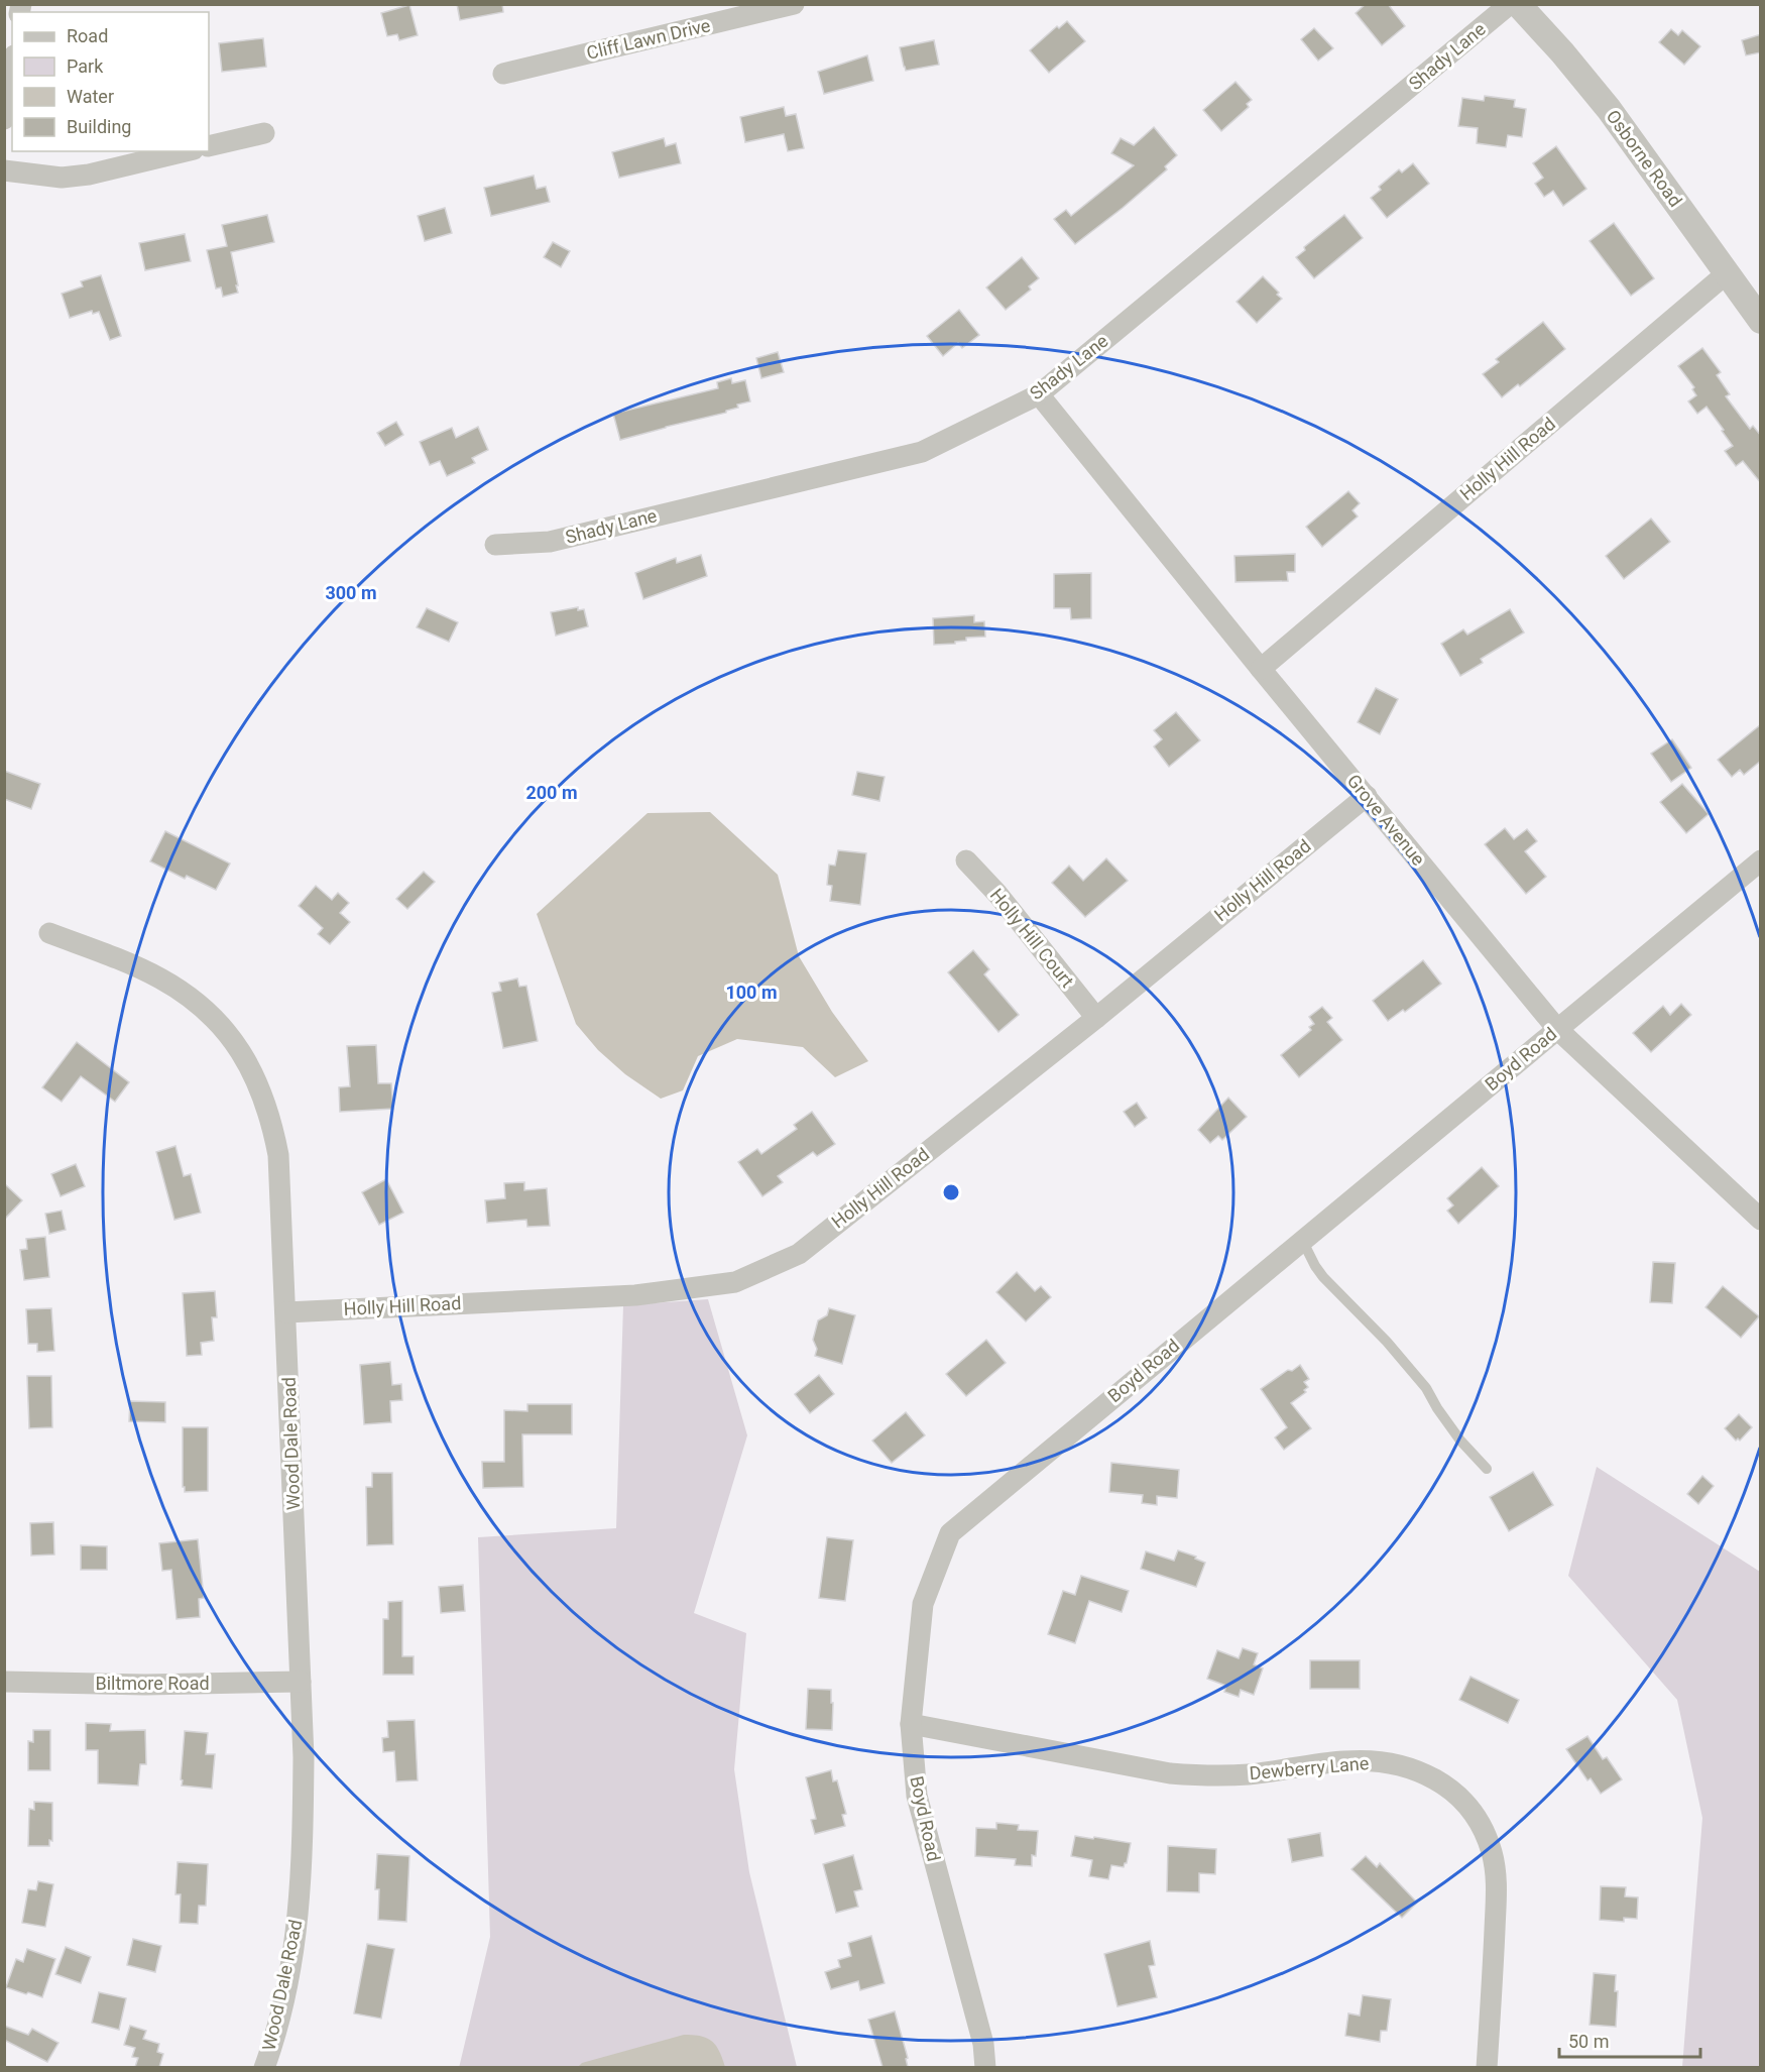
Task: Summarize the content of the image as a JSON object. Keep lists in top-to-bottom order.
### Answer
{
  "streets": {
    "street": [
      "Cliff Lawn Drive",
      "Shady Lane",
      "Osborne Road",
      "Holly Hill Road",
      "Grove Avenue",
      "Holly Hill Court",
      "Boyd Road",
      "Wood Dale Road",
      "Biltmore Road",
      "Dewberry Lane"
    ]
  },
  "crossings": [
    ["Shady Lane", "Grove Avenue"],
    ["Osborne Road", "Holly Hill Road"],
    ["Holly Hill Road", "Grove Avenue"],
    ["Holly Hill Road", "Holly Hill Court"],
    ["Holly Hill Road", "Wood Dale Road"],
    ["Grove Avenue", "Boyd Road"],
    ["Boyd Road", "Dewberry Lane"],
    ["Wood Dale Road", "Biltmore Road"]
  ],
  "legend": [
    "Road",
    "Park",
    "Water",
    "Building"
  ],
  "scale_bar": "50 m",
  "rings": ["300 m", "200 m", "100 m"]
}
